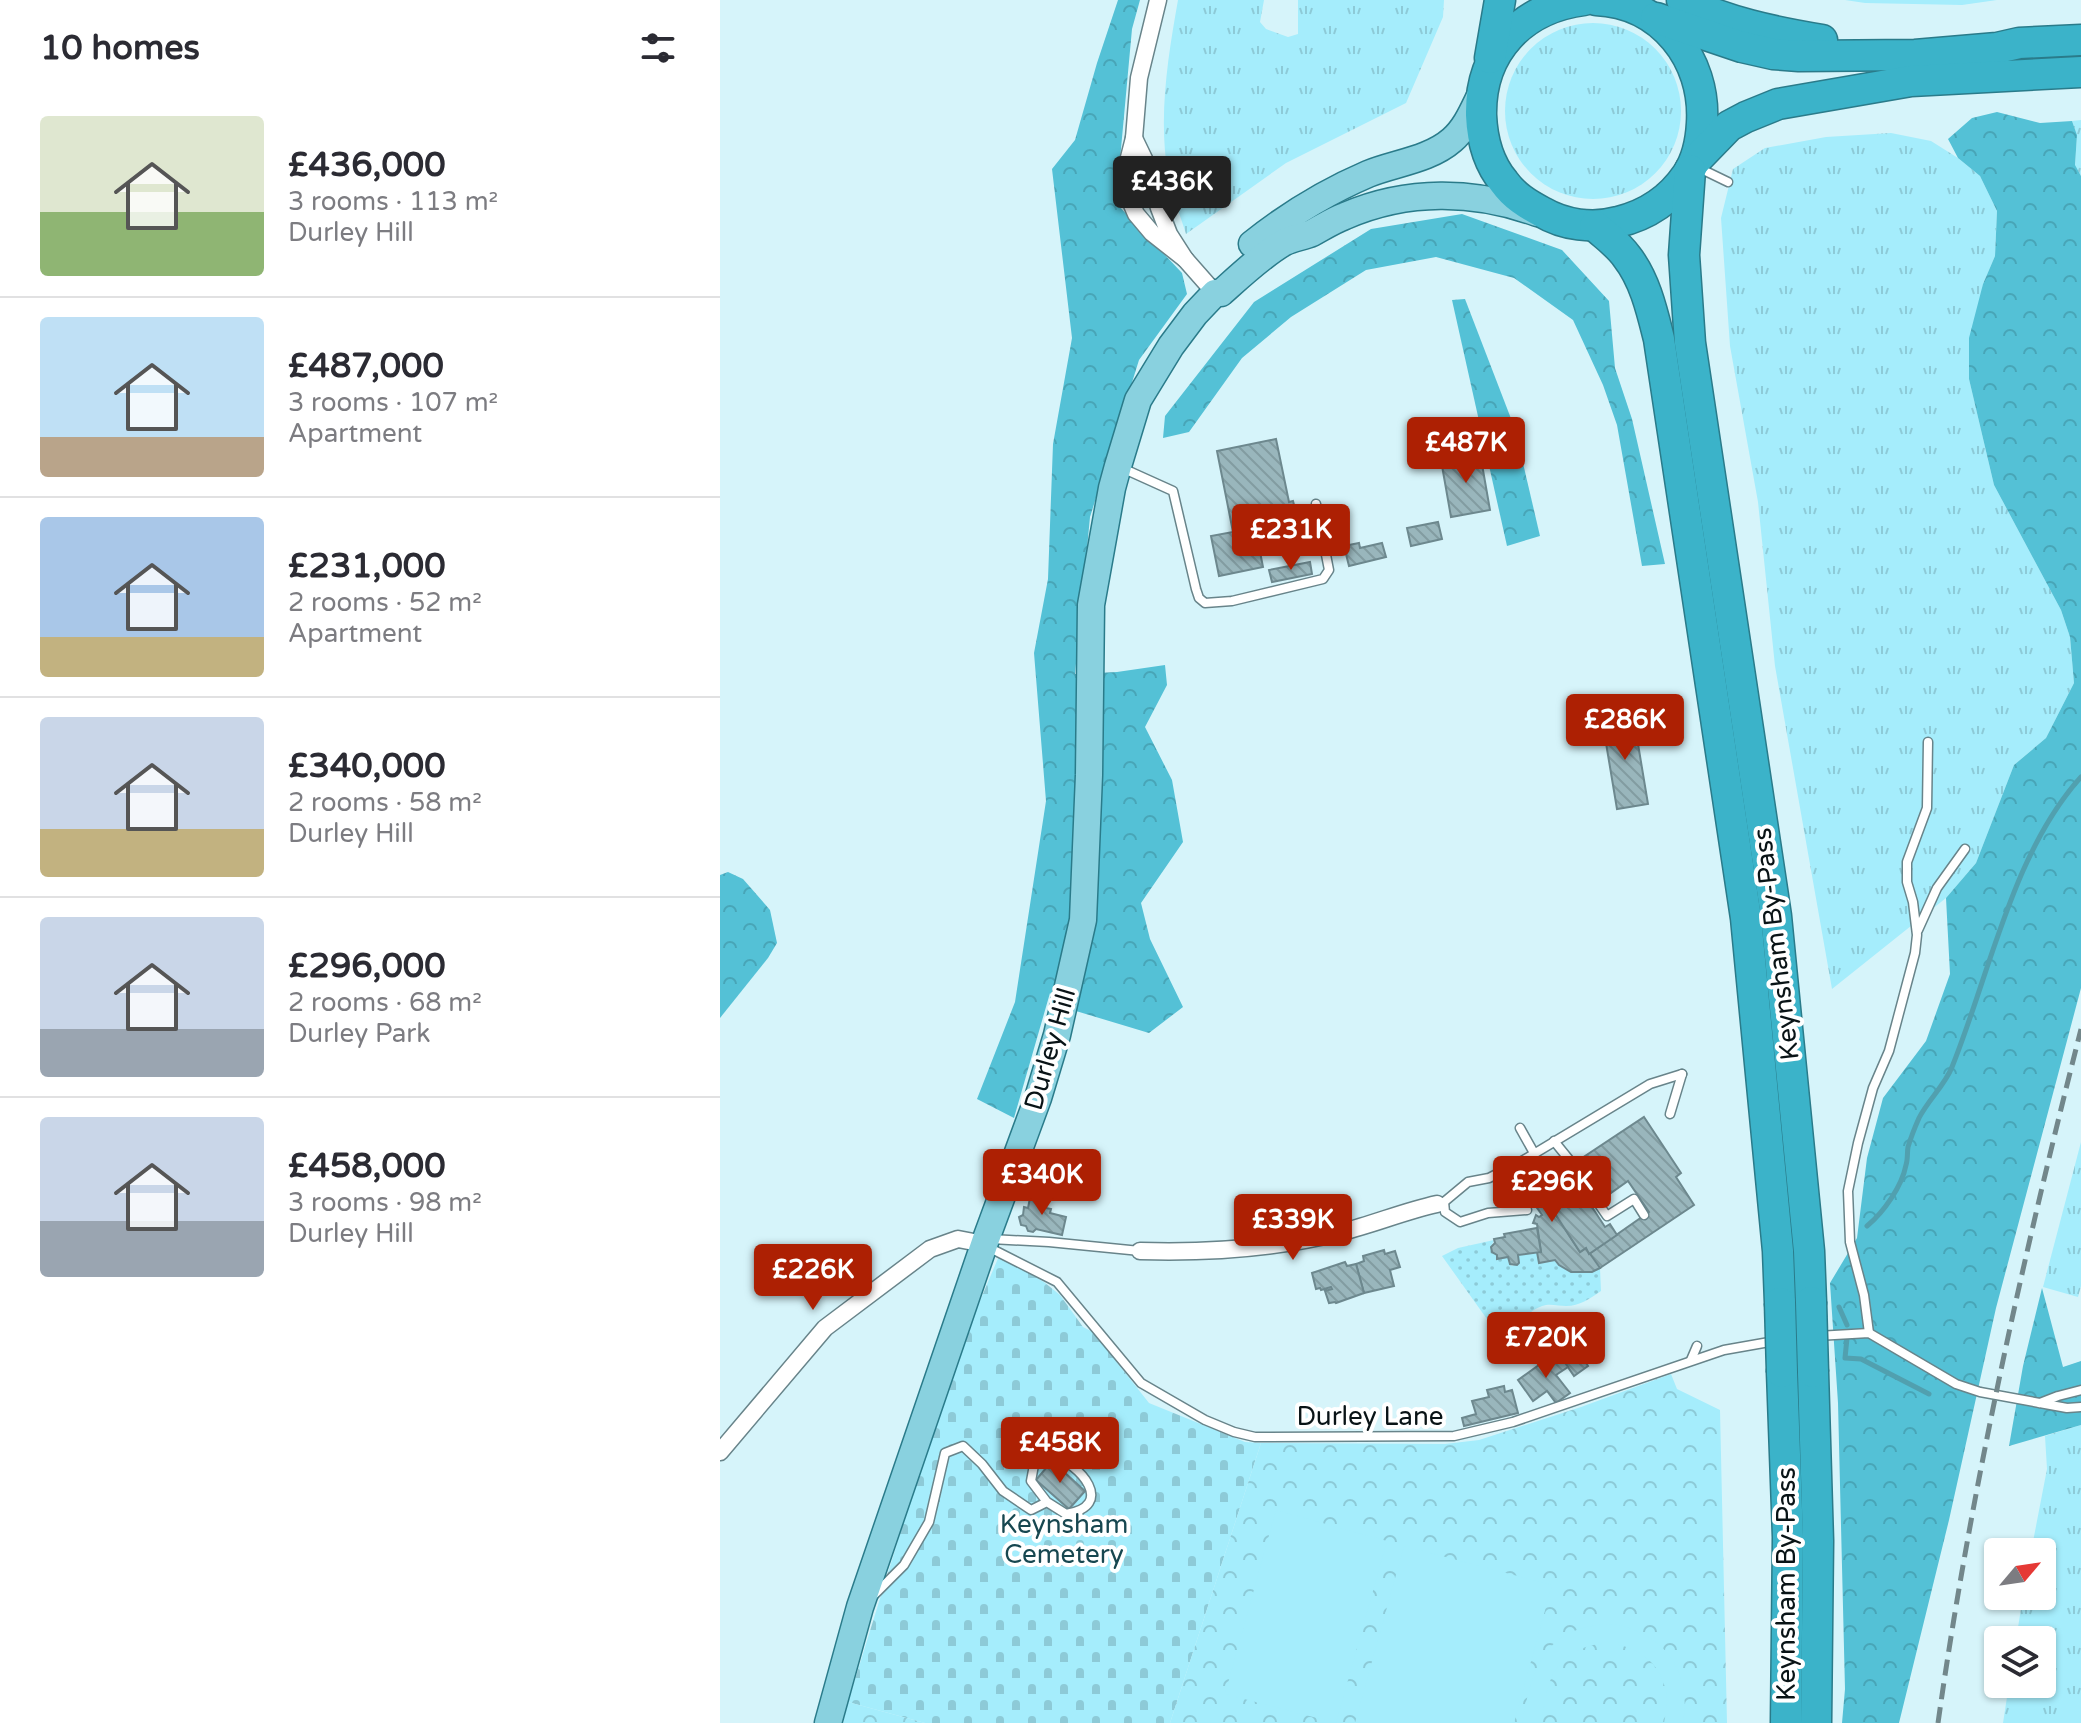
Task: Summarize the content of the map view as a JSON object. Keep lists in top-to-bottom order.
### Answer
{
  "streets": {
    "highway": ["Keynsham By-Pass"],
    "main road": ["Durley Hill"],
    "lane": ["Durley Lane"]
  },
  "crossings": [
    ["Durley Hill", "Durley Lane"]
  ],
  "parks": ["Keynsham Cemetery"],
  "north": "top right",
  "page": {
    "heading": "10 homes",
    "list": [
      {
        "name": "£436,000",
        "note": "3 rooms · 113 m² · Durley Hill"
      },
      {
        "name": "£487,000",
        "note": "3 rooms · 107 m² · Apartment"
      },
      {
        "name": "£231,000",
        "note": "2 rooms · 52 m² · Apartment"
      },
      {
        "name": "£340,000",
        "note": "2 rooms · 58 m² · Durley Hill"
      },
      {
        "name": "£296,000",
        "note": "2 rooms · 68 m² · Durley Park"
      },
      {
        "name": "£458,000",
        "note": "3 rooms · 98 m² · Durley Hill"
      }
    ],
    "price": [
      "£436K",
      "£487K",
      "£231K",
      "£286K",
      "£340K",
      "£296K",
      "£339K",
      "£226K",
      "£720K",
      "£458K"
    ]
  }
}
